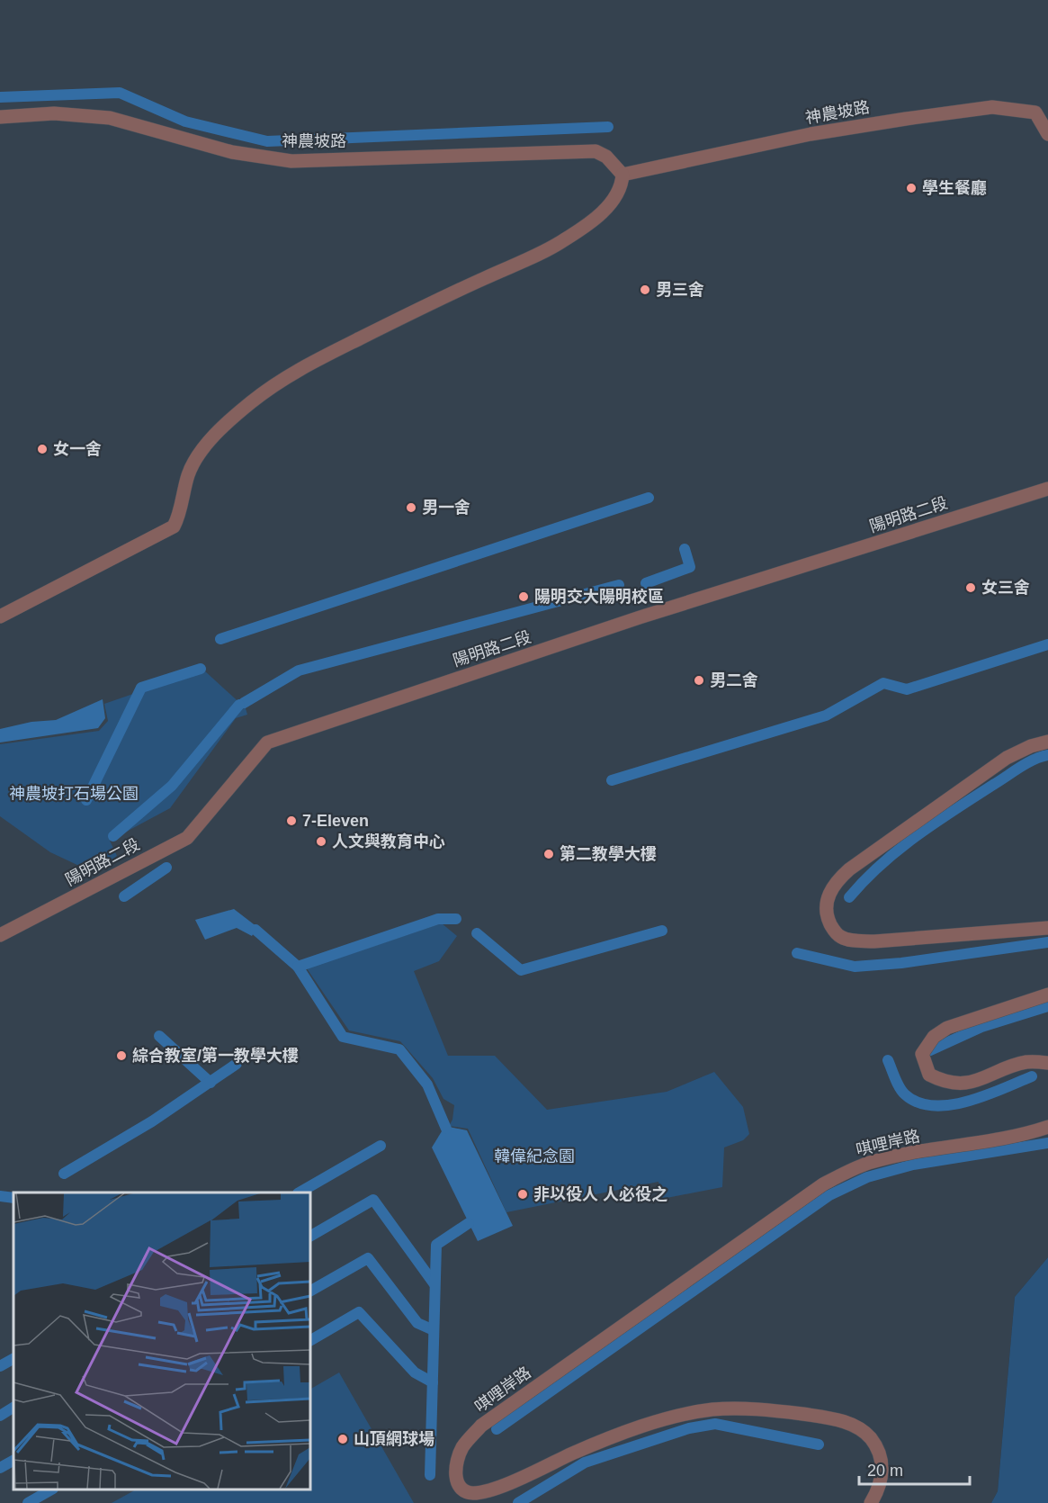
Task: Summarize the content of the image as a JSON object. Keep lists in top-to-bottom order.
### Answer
{
  "streets": {
    "street": ["神農坡路", "陽明路二段", "唭哩岸路"]
  },
  "parks": ["神農坡打石場公園", "韓偉紀念園"],
  "places": [
    "學生餐廳",
    "男三舍",
    "女一舍",
    "男一舍",
    "女三舍",
    "陽明交大陽明校區",
    "男二舍",
    "7-Eleven",
    "人文與教育中心",
    "第二教學大樓",
    "綜合教室/第一教學大樓",
    "非以役人 人必役之",
    "山頂網球場"
  ],
  "scale_bar": "20 m"
}
